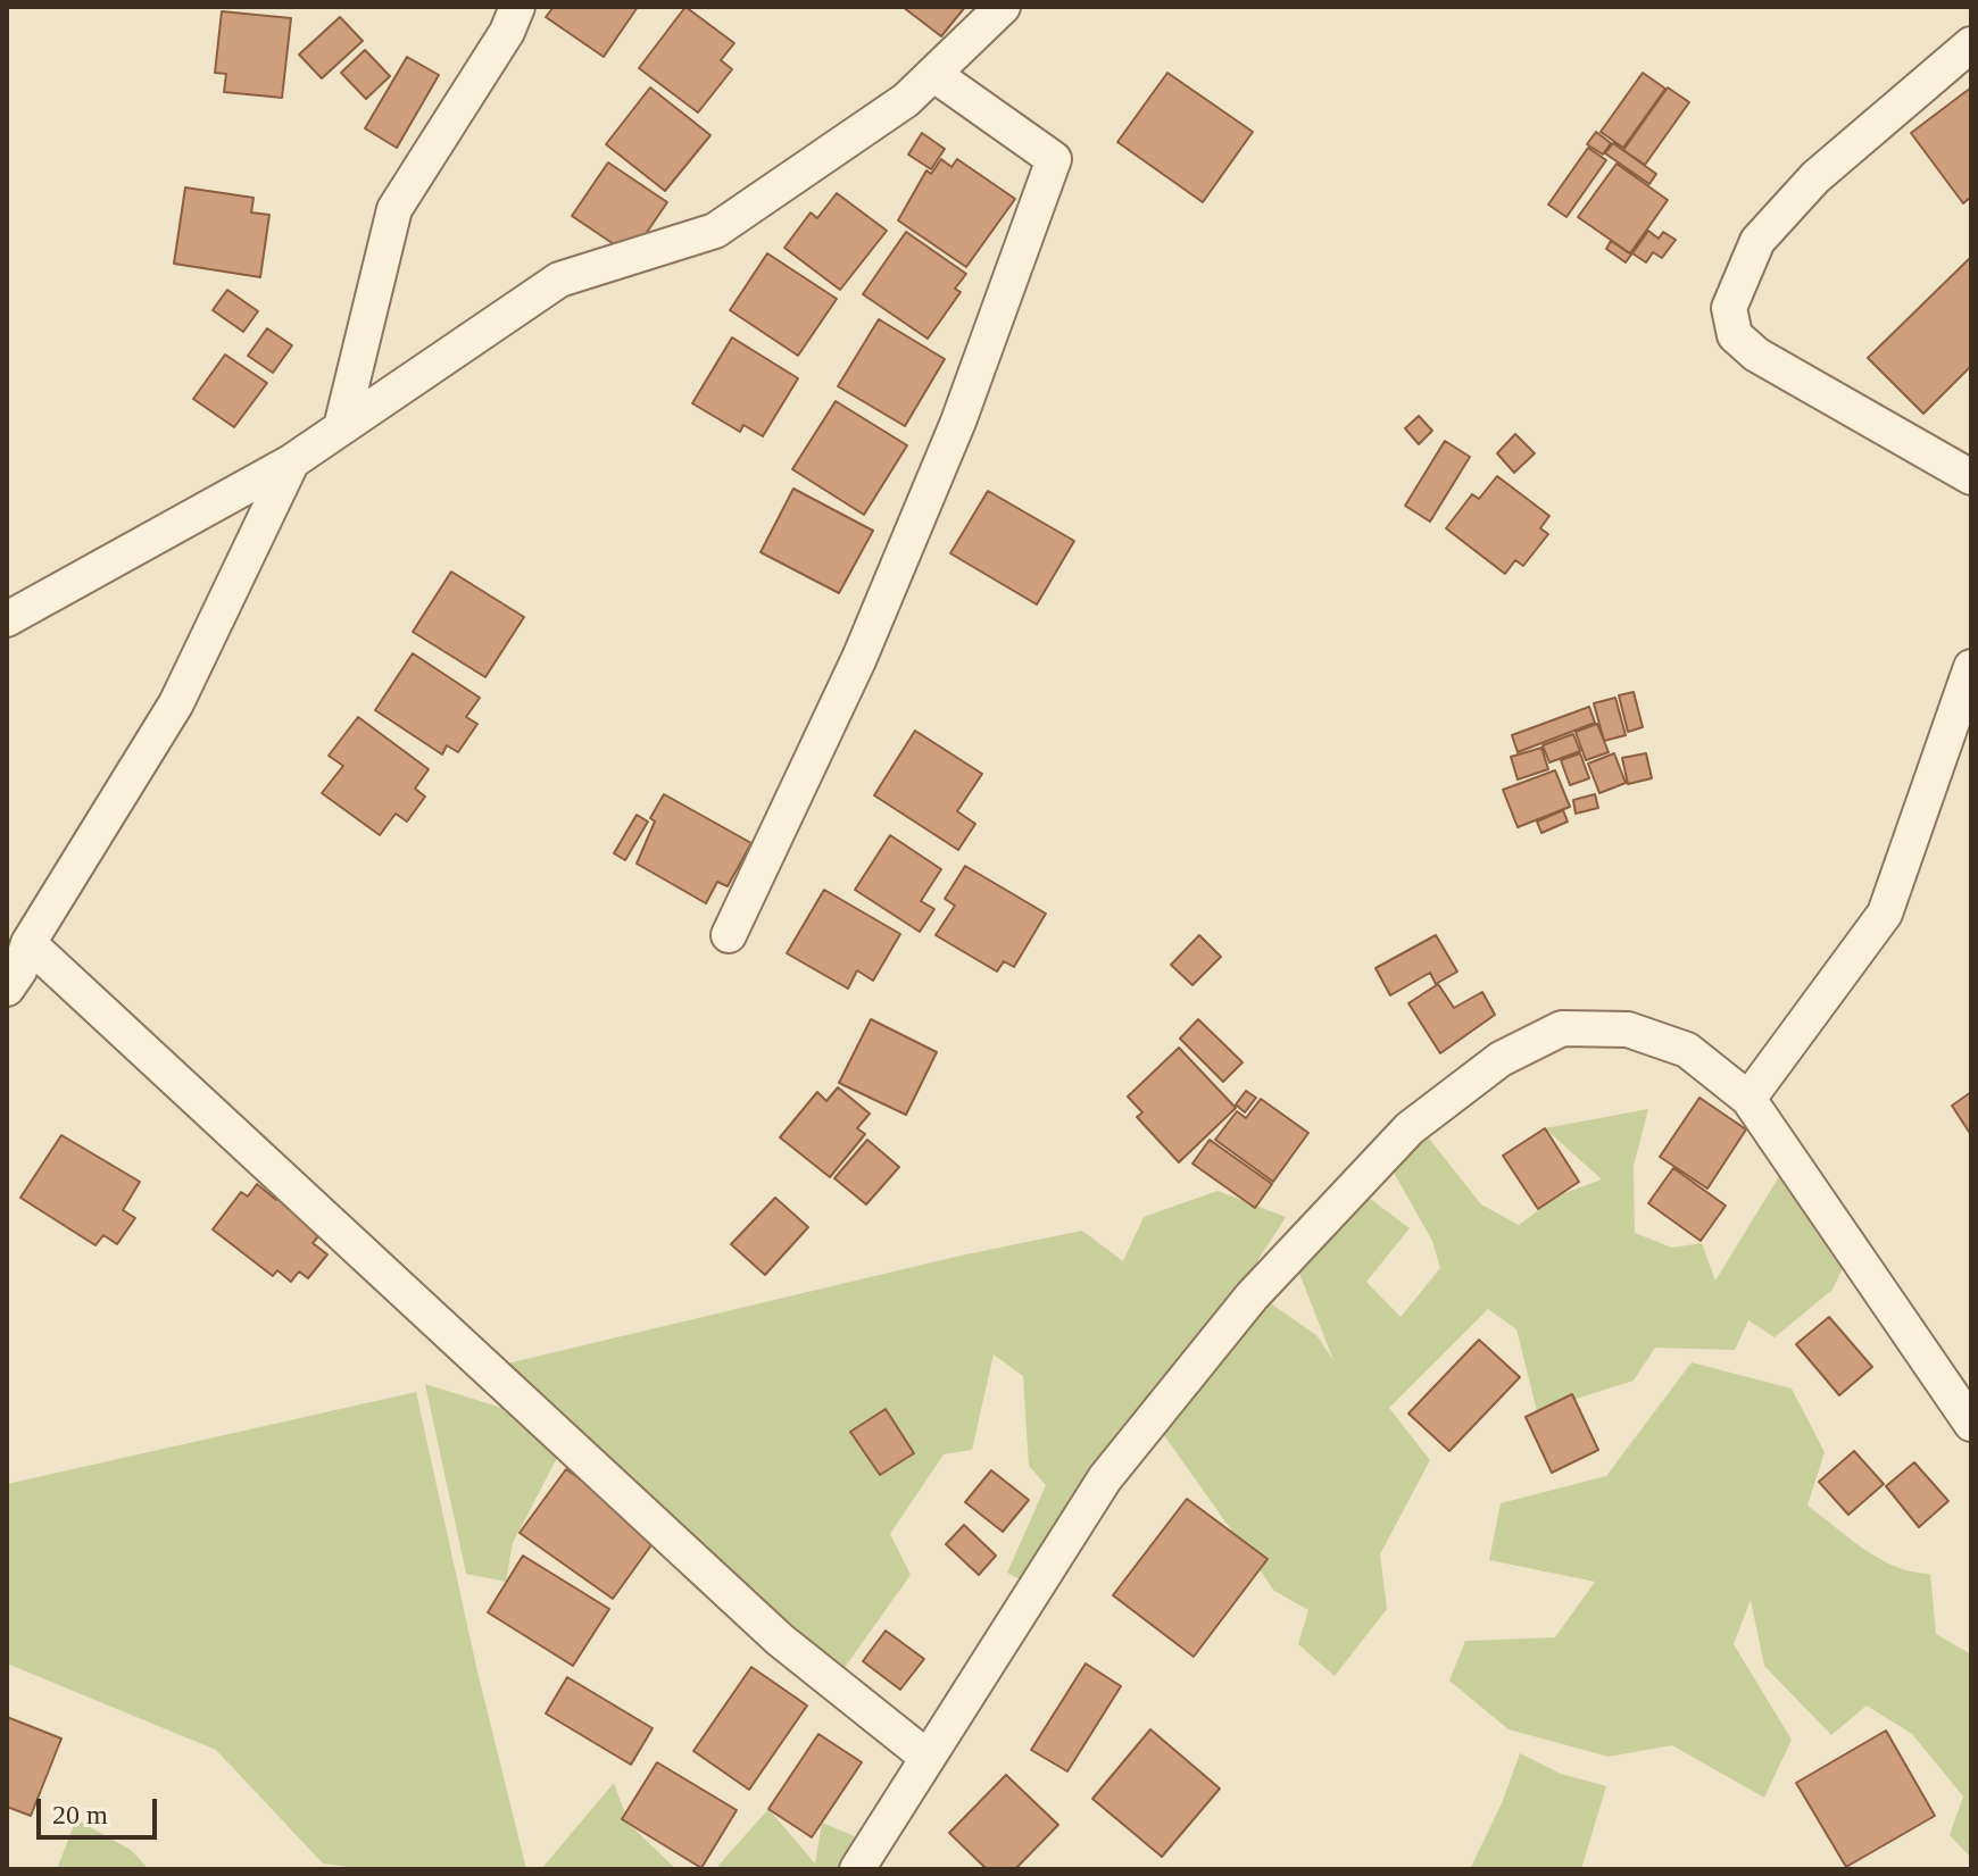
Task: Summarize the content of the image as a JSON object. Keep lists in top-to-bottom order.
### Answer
{
  "scale_bar": "20 m"
}
